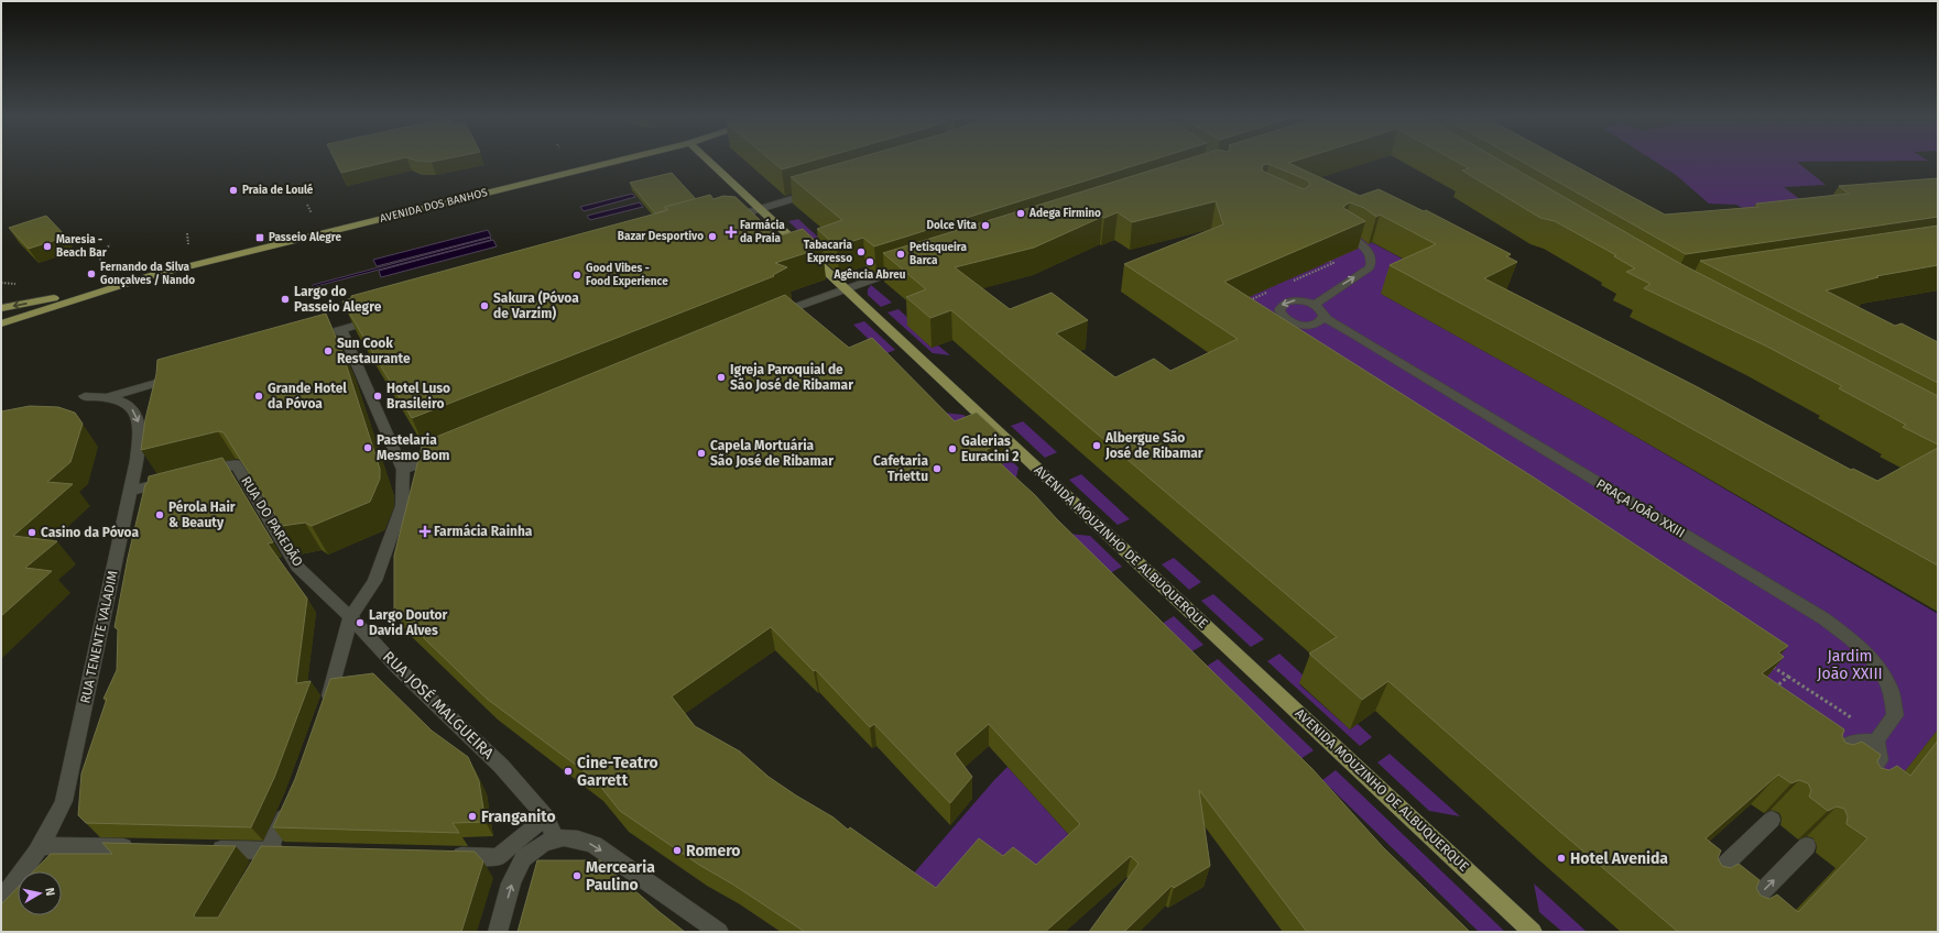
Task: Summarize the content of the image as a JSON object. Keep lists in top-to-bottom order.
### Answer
{
  "streets": {
    "main road": ["AVENIDA DOS BANHOS", "AVENIDA MOUZINHO DE ALBUQUERQUE"],
    "street": [
      "PRAÇA JOÃO XXIII",
      "RUA DO PAREDÃO",
      "RUA TENENTE VALADIM",
      "RUA JOSÉ MALGUEIRA"
    ]
  },
  "crossings": [
    ["RUA DO PAREDÃO", "RUA JOSÉ MALGUEIRA"]
  ],
  "parks": ["Jardim João XXIII"],
  "places": {
    "other": [
      "Praia de Loulé",
      "Adega Firmino",
      "Dolce Vita",
      "Bazar Desportivo",
      "Maresia - Beach Bar",
      "Tabacaria Expresso",
      "Petisqueira Barca",
      "Agência Abreu",
      "Fernando da Silva Gonçalves / Nando",
      "Good Vibes - Food Experience",
      "Largo do Passeio Alegre",
      "Sakura (Póvoa de Varzim)",
      "Sun Cook Restaurante",
      "Igreja Paroquial de São José de Ribamar",
      "Grande Hotel da Póvoa",
      "Hotel Luso Brasileiro",
      "Albergue São José de Ribamar",
      "Pastelaria Mesmo Bom",
      "Galerias Euracini 2",
      "Capela Mortuária São José de Ribamar",
      "Cafetaria Triettu",
      "Pérola Hair & Beauty",
      "Casino da Póvoa",
      "Largo Doutor David Alves",
      "Cine-Teatro Garrett",
      "Franganito",
      "Romero",
      "Hotel Avenida",
      "Mercearia Paulino"
    ],
    "health": ["Farmácia da Praia", "Farmácia Rainha"],
    "transit": ["Passeio Alegre"]
  },
  "north": "right"
}
